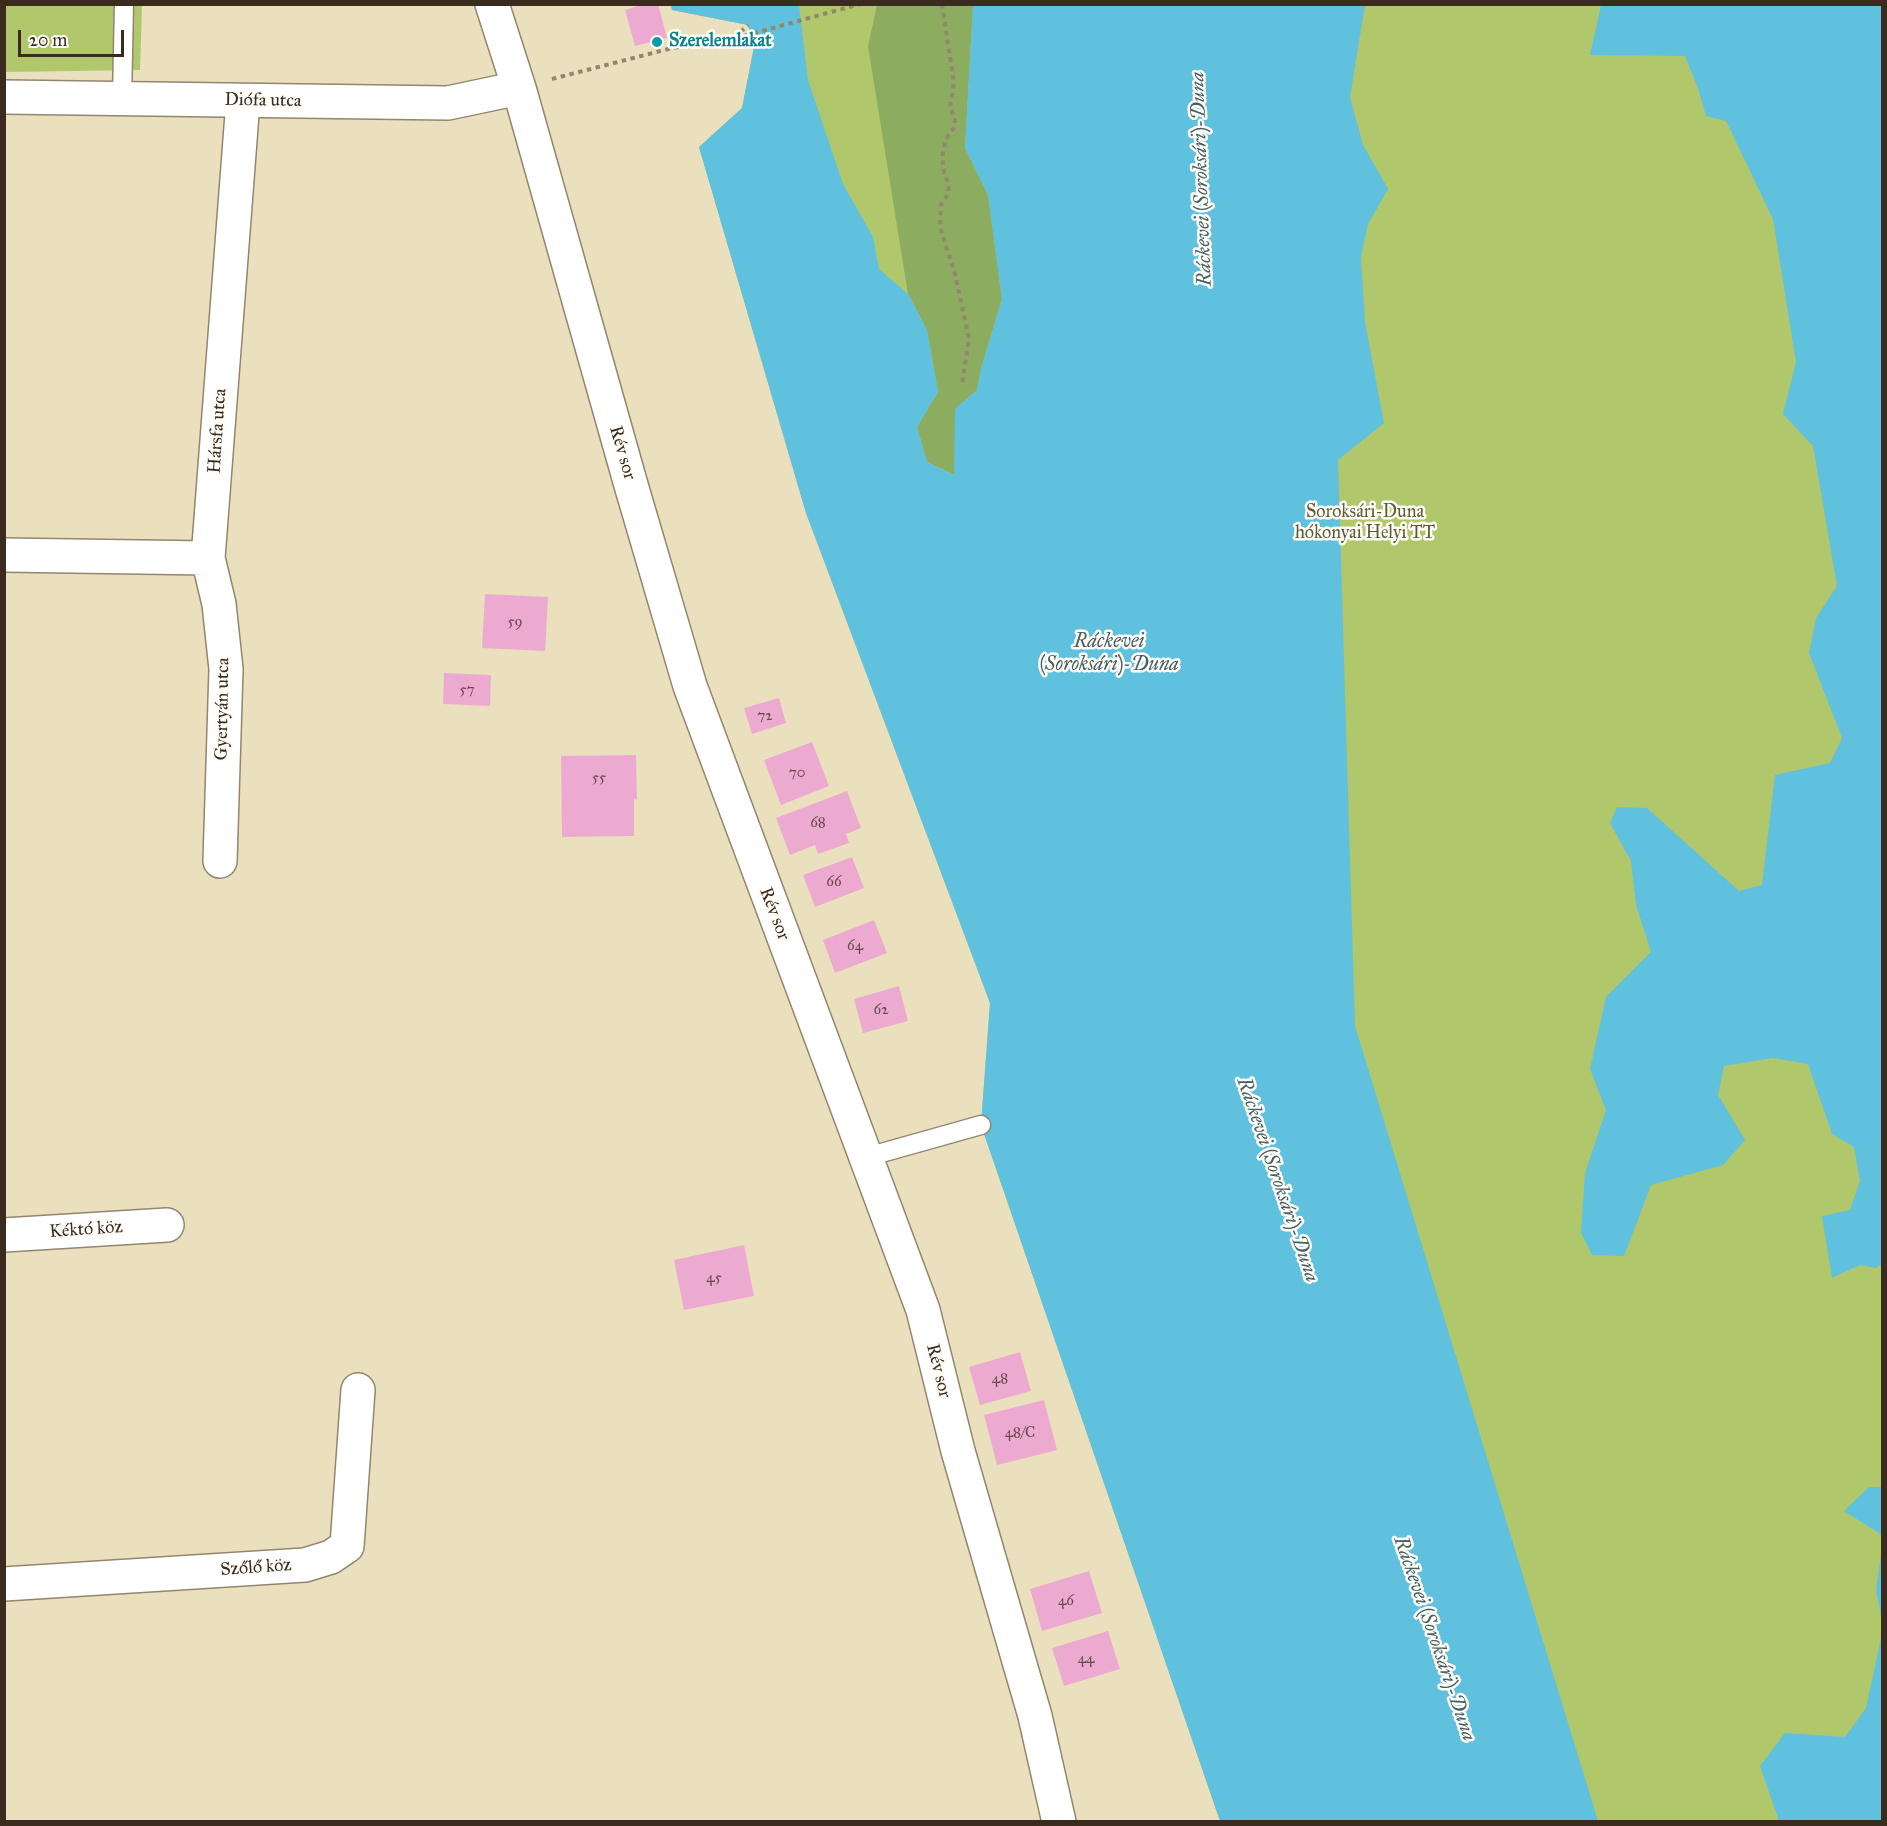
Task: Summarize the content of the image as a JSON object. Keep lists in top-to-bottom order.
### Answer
{
  "streets": {
    "street": [
      "Diófa utca",
      "Hársfa utca",
      "Rév sor",
      "Gyertyán utca",
      "Kéktó köz",
      "Szőlő köz"
    ]
  },
  "crossings": [
    ["Diófa utca", "Hársfa utca"],
    ["Diófa utca", "Rév sor"],
    ["Hársfa utca", "Gyertyán utca"]
  ],
  "water": ["Ráckevei (Soroksári)-Duna"],
  "parks": ["Soroksári-Duna hókonyai Helyi TT"],
  "places": ["Szerelemlakat"],
  "house_numbers": [
    "59",
    "57",
    "72",
    "70",
    "55",
    "68",
    "66",
    "64",
    "62",
    "45",
    "48",
    "48/C",
    "46",
    "44"
  ],
  "scale_bar": "20 m"
}
